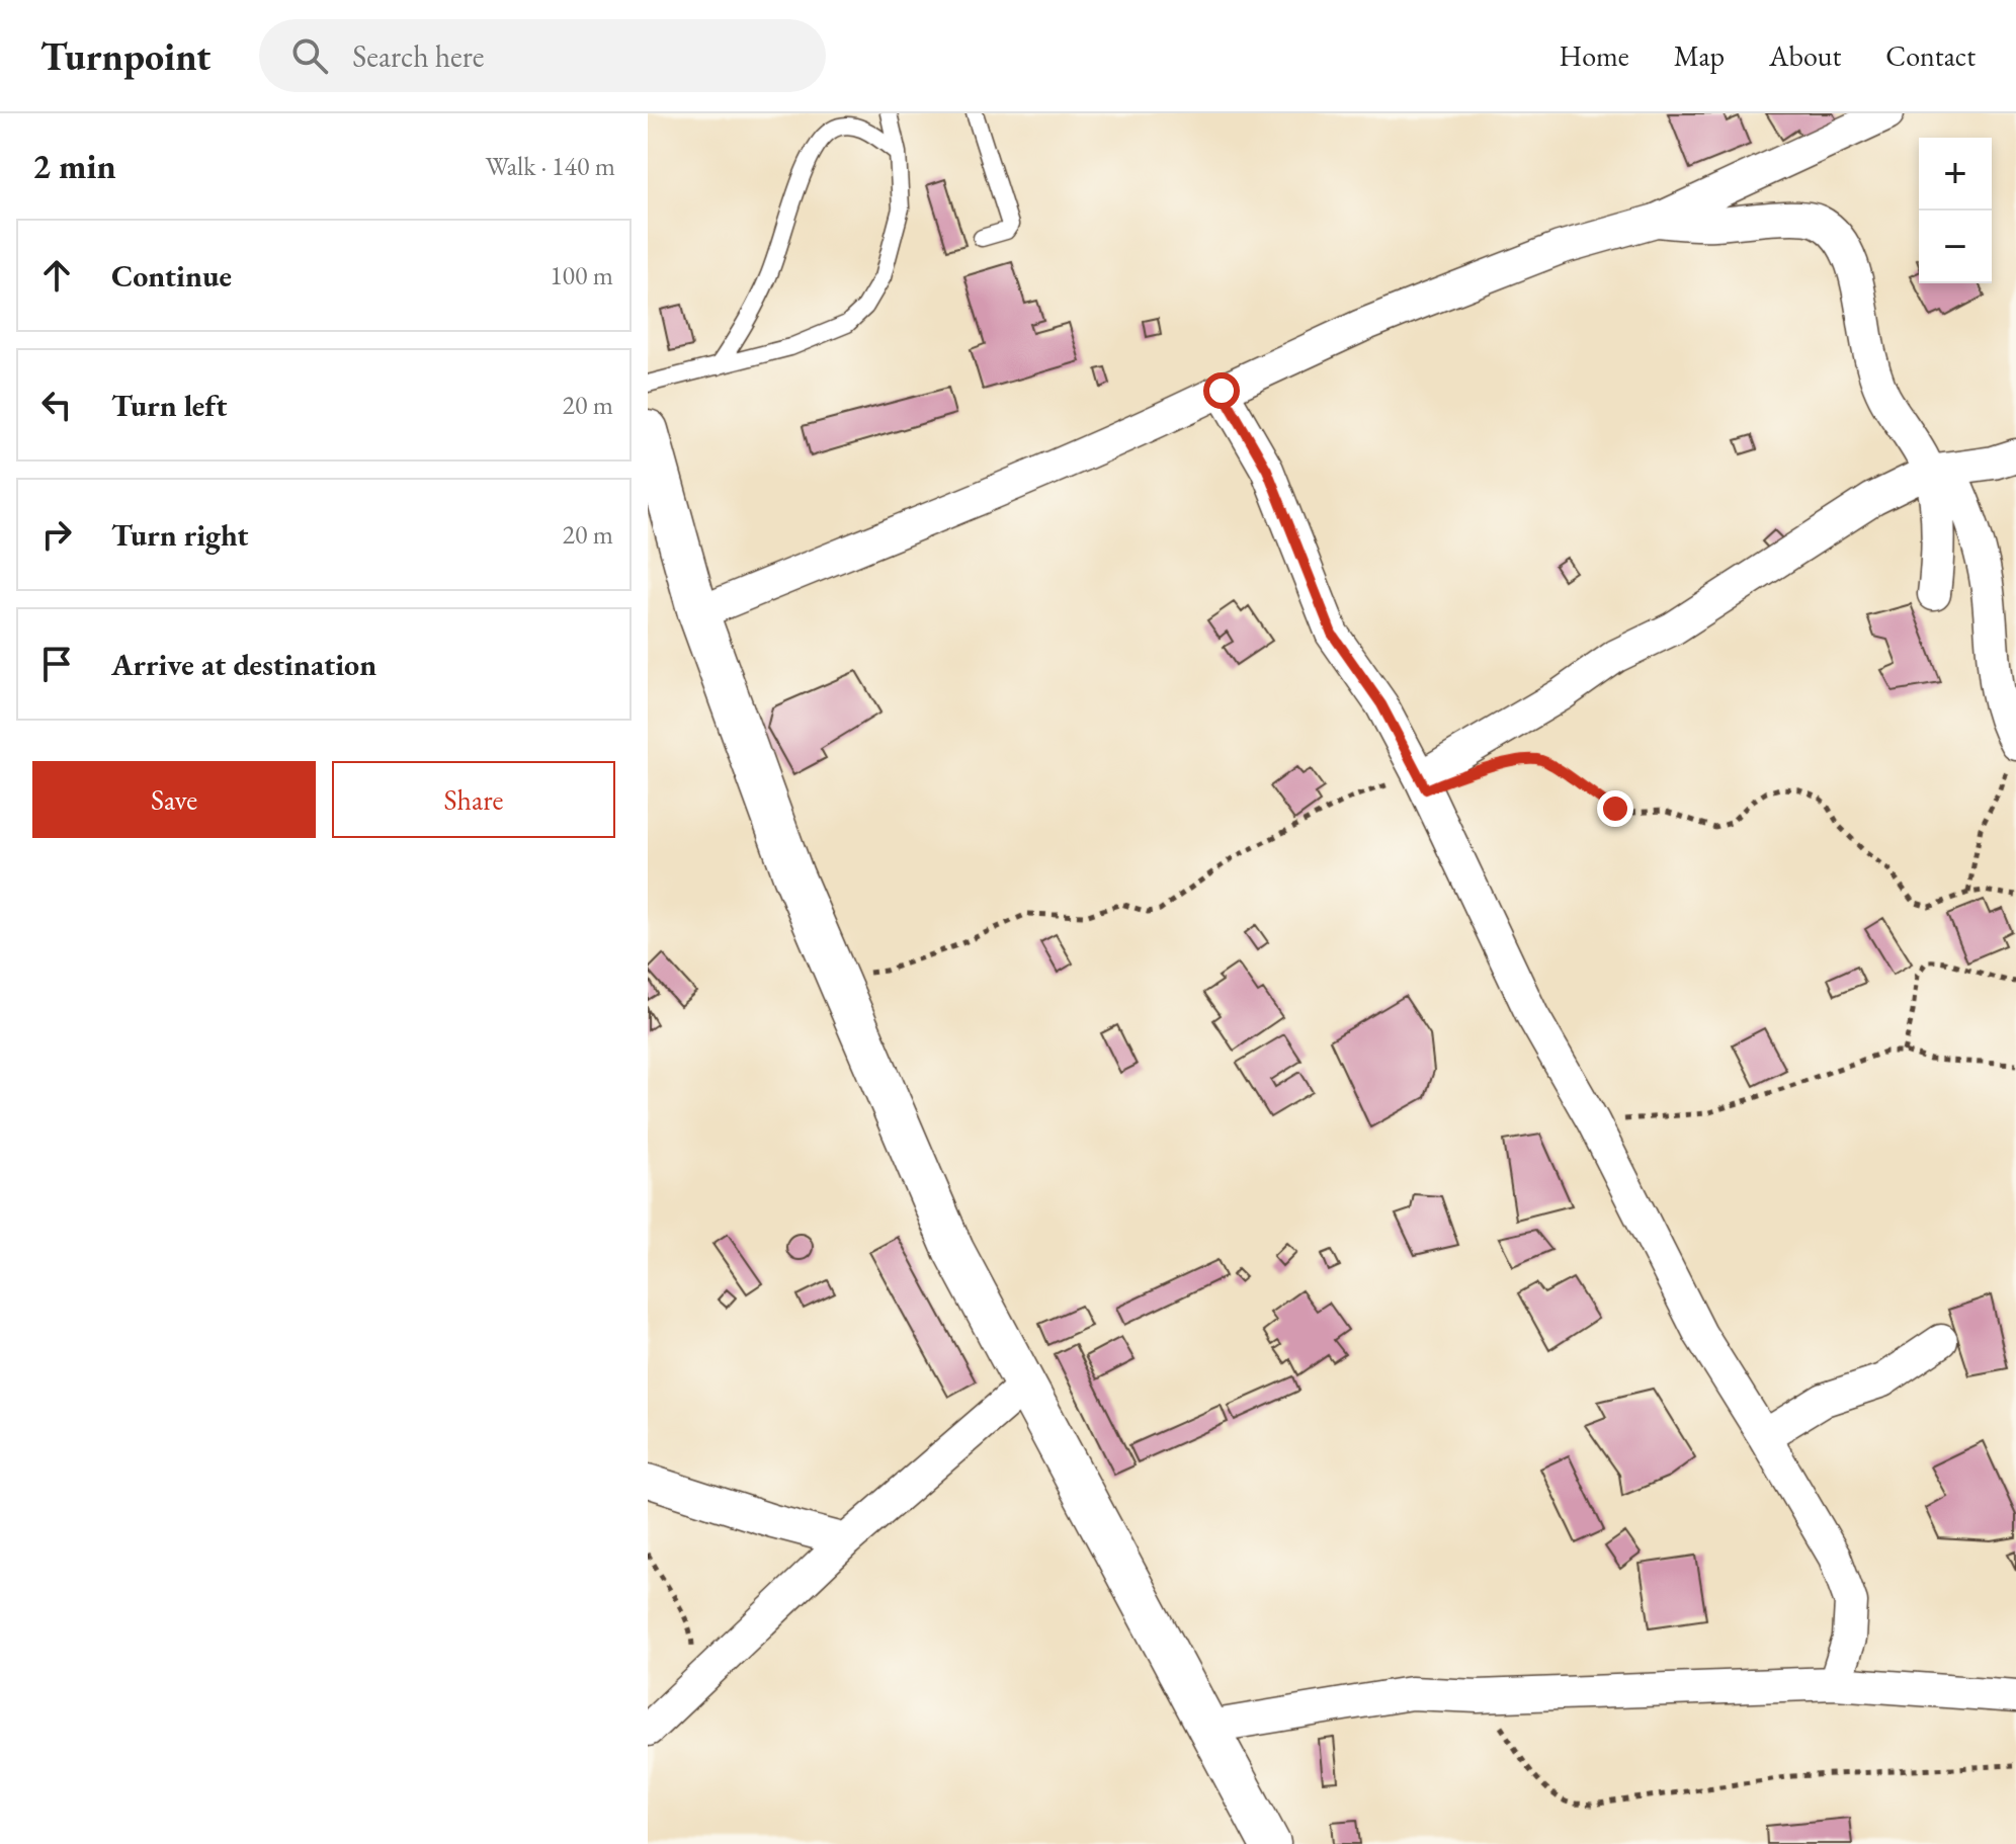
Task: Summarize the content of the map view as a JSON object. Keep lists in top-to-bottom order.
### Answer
{
  "page": {
    "header": "Turnpoint",
    "search": "Search here",
    "nav": [
      "Home",
      "Map",
      "About",
      "Contact"
    ],
    "heading": ["2 min", "Walk · 140 m"],
    "map_buttons": ["+", "−"],
    "list": [
      ["Continue", "100 m"],
      ["Turn left", "20 m"],
      ["Turn right", "20 m"],
      "Arrive at destination"
    ],
    "buttons": ["Save", "Share"]
  }
}
